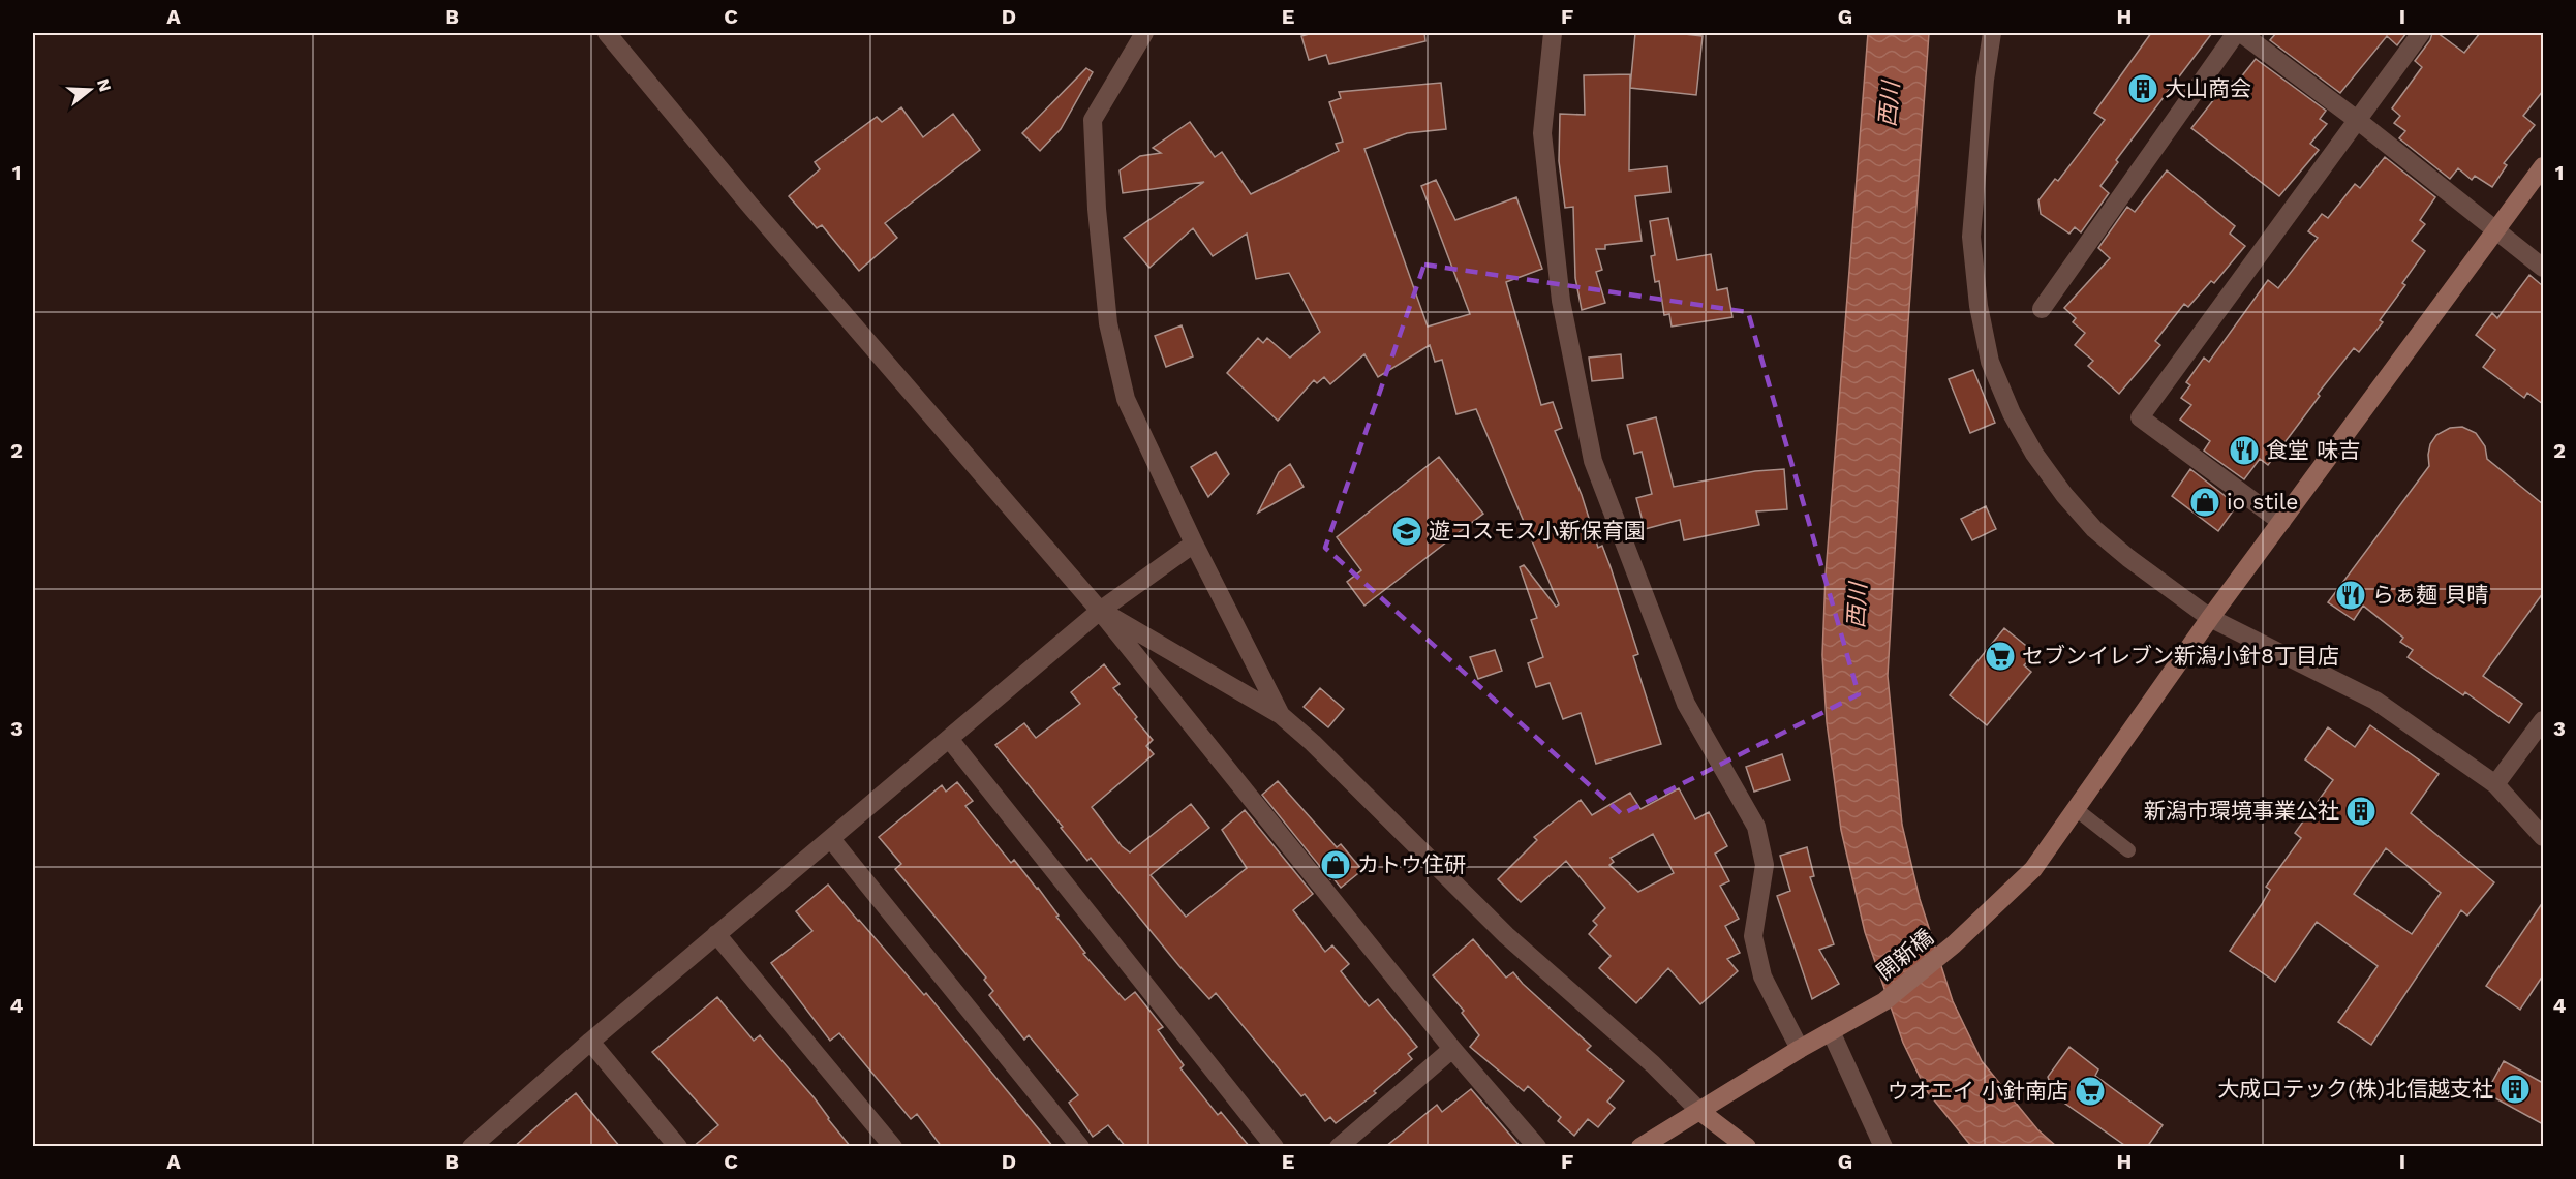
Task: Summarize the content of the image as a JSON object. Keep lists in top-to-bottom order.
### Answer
{
  "streets": {
    "street": ["開新橋"]
  },
  "water": ["西川"],
  "places": {
    "building": ["大山商会", "新潟市環境事業公社", "大成ロテック(株)北信越支社"],
    "restaurant": ["食堂 味吉", "らぁ麺 貝晴"],
    "shop": ["io stile", "カトウ住研"],
    "school or university": ["遊コスモス小新保育園"],
    "supermarket": ["セブンイレブン新潟小針8丁目店", "ウオエイ 小針南店"]
  },
  "north": "right",
  "grid": {
    "columns": [
      "A",
      "B",
      "C",
      "D",
      "E",
      "F",
      "G",
      "H",
      "I"
    ],
    "rows": [
      "1",
      "2",
      "3",
      "4"
    ]
  }
}
